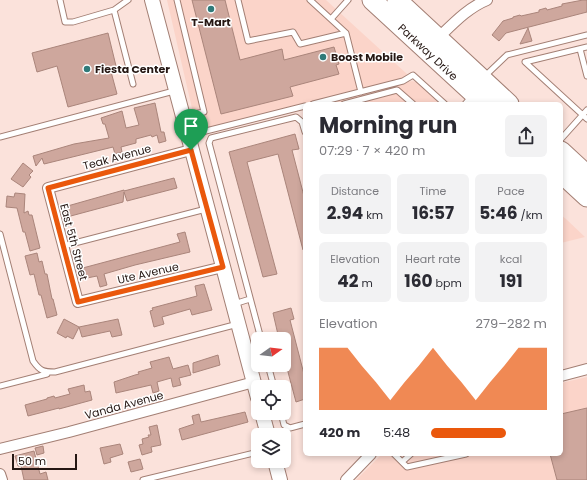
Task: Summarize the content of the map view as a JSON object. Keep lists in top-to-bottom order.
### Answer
{
  "streets": {
    "highway": ["Parkway Drive"],
    "street": [
      "Teak Avenue",
      "East 5th Street",
      "Ute Avenue",
      "Vanda Avenue"
    ]
  },
  "crossings": [
    ["Teak Avenue", "East 5th Street"],
    ["East 5th Street", "Ute Avenue"]
  ],
  "places": ["T-Mart", "Boost Mobile", "Fiesta Center"],
  "scale_bar": "50 m",
  "north": "right",
  "page": {
    "heading": ["Morning run", "07:29 · 7 × 420 m"],
    "stats": [
      ["Distance", "2.94 km"],
      ["Time", "16:57"],
      ["Pace", "5:46 /km"],
      ["Elevation", "42 m"],
      ["Heart rate", "160 bpm"],
      ["kcal", "191"]
    ],
    "chart": ["Elevation", "279–282 m"],
    "list": [
      {
        "name": "420 m",
        "note": "5:48"
      }
    ],
    "scale": "50 m"
  }
}
